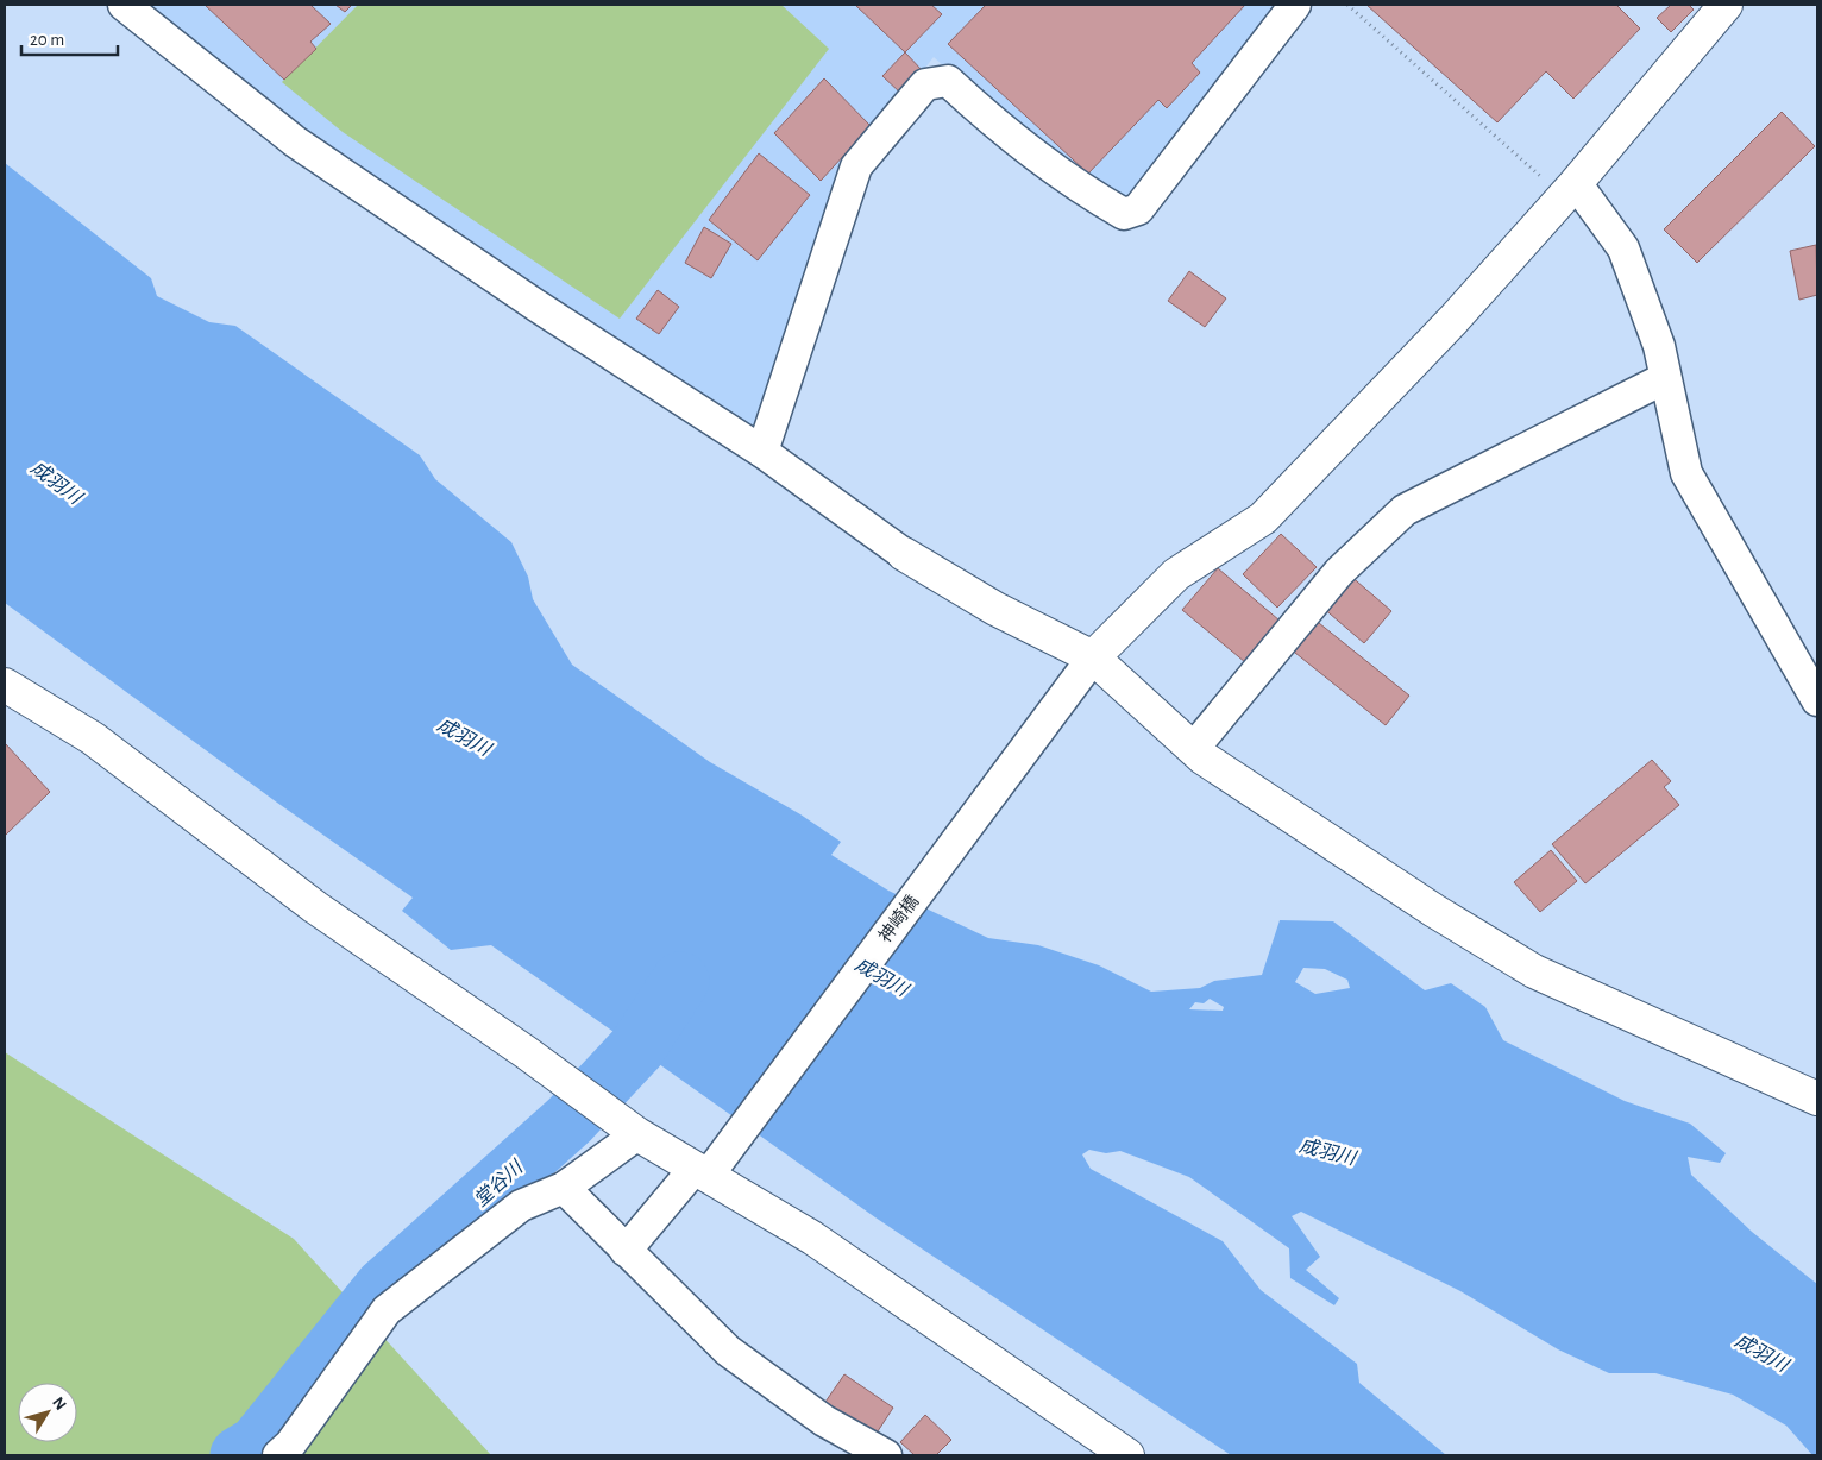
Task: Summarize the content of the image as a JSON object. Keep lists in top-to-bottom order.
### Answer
{
  "streets": {
    "street": ["神崎橋"]
  },
  "water": ["成羽川", "堂谷川"],
  "scale_bar": "20 m",
  "north": "top right"
}
